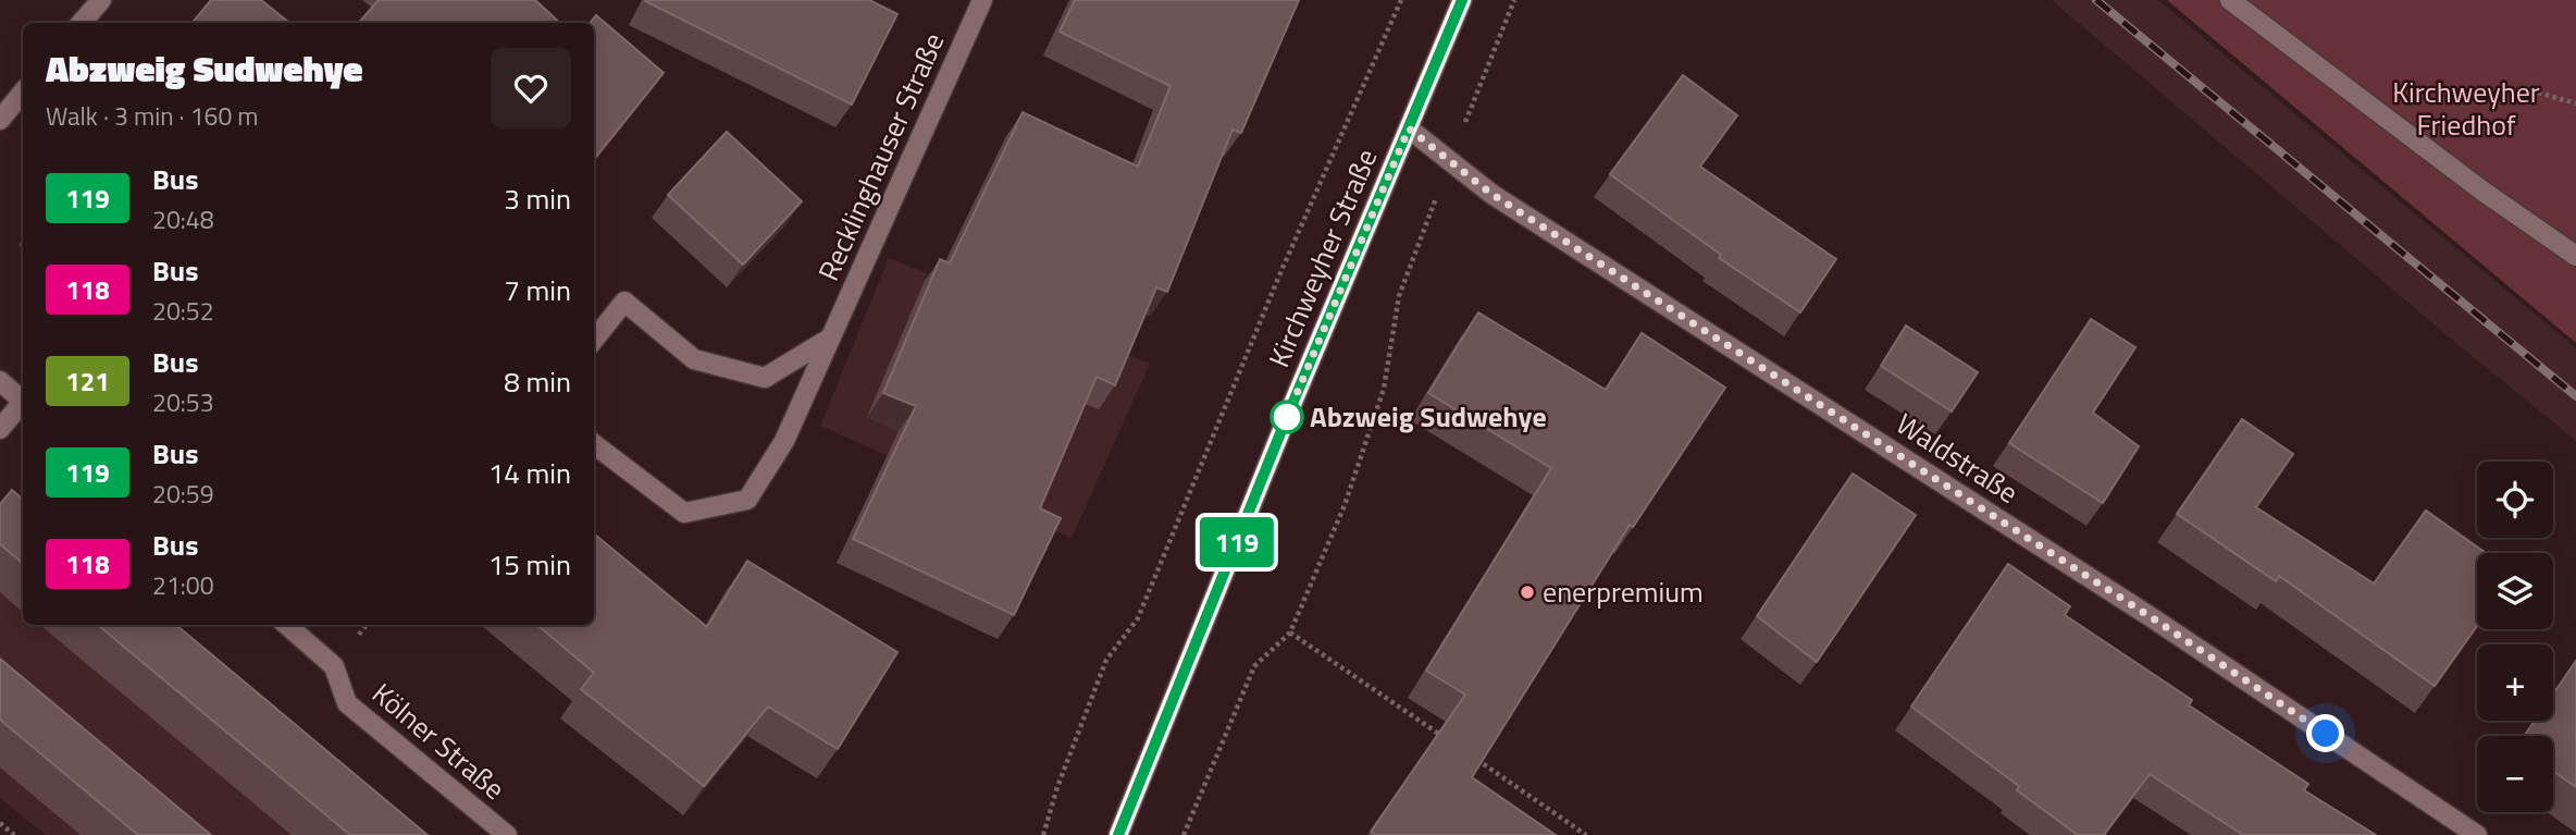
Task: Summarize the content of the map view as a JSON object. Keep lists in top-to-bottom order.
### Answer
{
  "streets": {
    "main road": ["Kirchweyher Straße"],
    "street": ["Recklinghauser Straße", "Waldstraße", "Kölner Straße"]
  },
  "crossings": [
    ["Kirchweyher Straße", "Waldstraße"]
  ],
  "parks": ["Kirchweyher Friedhof"],
  "places": ["Abzweig Sudwehye", "enerpremium"],
  "lines": ["bus line 119"],
  "page": {
    "on_map": "119",
    "heading": ["Abzweig Sudwehye", "Walk · 3 min · 160 m"],
    "list": [
      {
        "mark": "119",
        "name": "Bus",
        "note": "20:48",
        "value": "3 min"
      },
      {
        "mark": "118",
        "name": "Bus",
        "note": "20:52",
        "value": "7 min"
      },
      {
        "mark": "121",
        "name": "Bus",
        "note": "20:53",
        "value": "8 min"
      },
      {
        "mark": "119",
        "name": "Bus",
        "note": "20:59",
        "value": "14 min"
      },
      {
        "mark": "118",
        "name": "Bus",
        "note": "21:00",
        "value": "15 min"
      }
    ],
    "map_buttons": ["+", "−"]
  }
}
